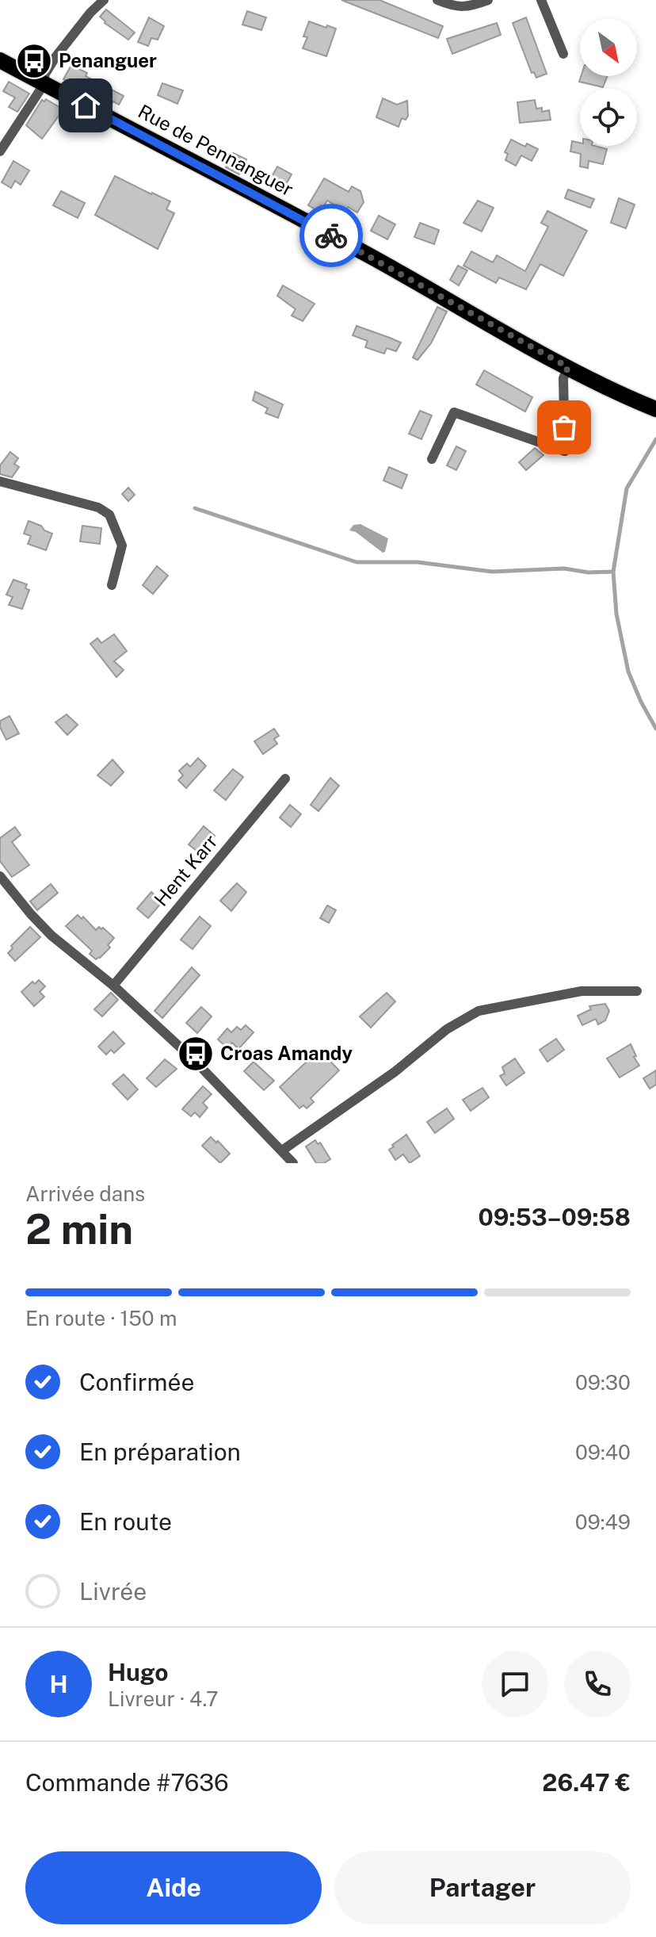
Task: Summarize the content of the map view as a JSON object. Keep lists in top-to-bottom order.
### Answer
{
  "streets": {
    "main road": ["Rue de Pennanguer"],
    "street": ["Hent Karr"]
  },
  "places": {
    "bus stop": ["Penanguer", "Croas Amandy"]
  },
  "north": "bottom right",
  "page": {
    "heading": ["2 min", "Arrivée dans", "09:53–09:58"],
    "panel": [
      "Hugo",
      "Livreur · 4.7",
      "Commande #7636",
      "26.47 €"
    ],
    "bar": "En route · 150 m",
    "list": [
      ["Confirmée", "09:30"],
      ["En préparation", "09:40"],
      ["En route", "09:49"],
      "Livrée"
    ],
    "round": "H",
    "buttons": ["Aide", "Partager"]
  }
}
